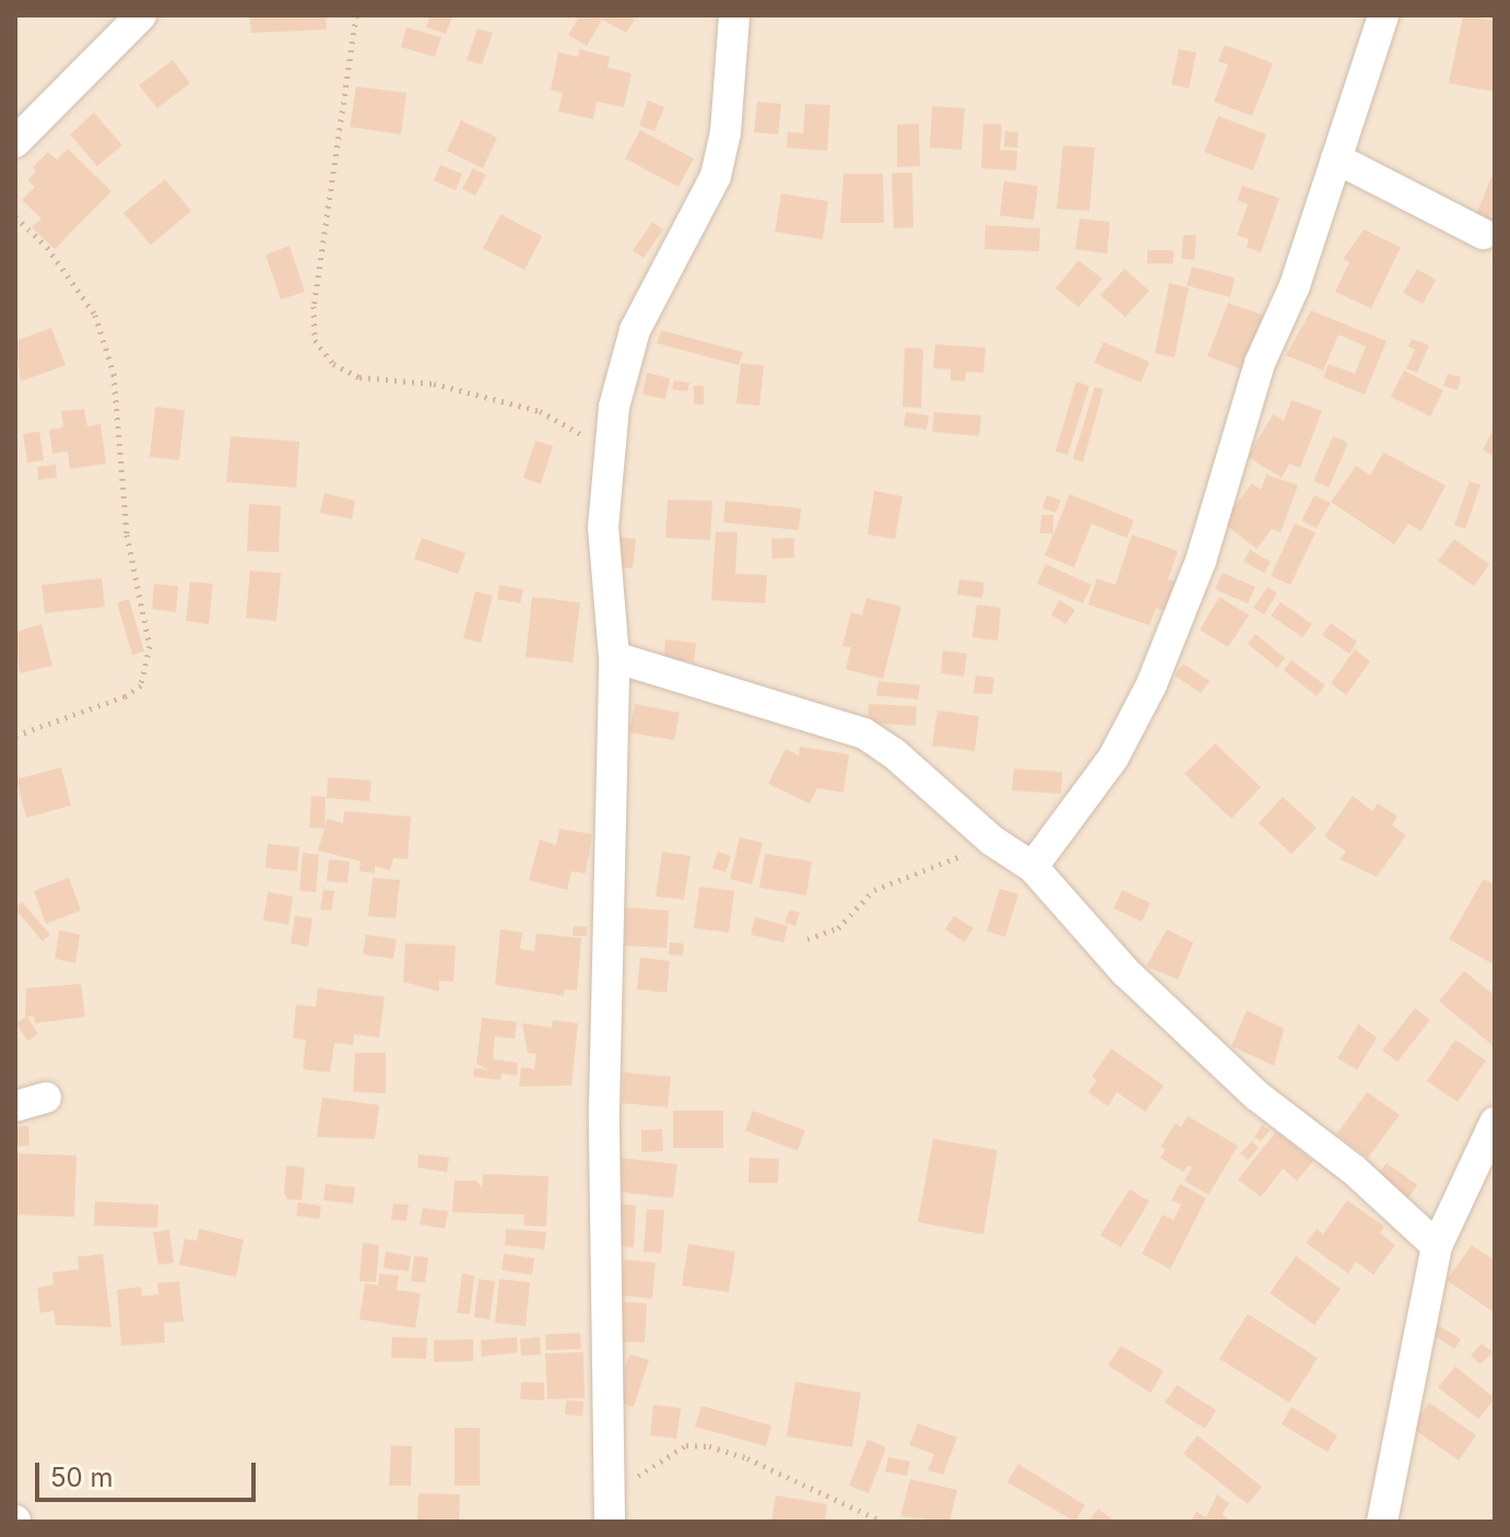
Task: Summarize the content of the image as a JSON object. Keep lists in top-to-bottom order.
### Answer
{
  "scale_bar": "50 m"
}
